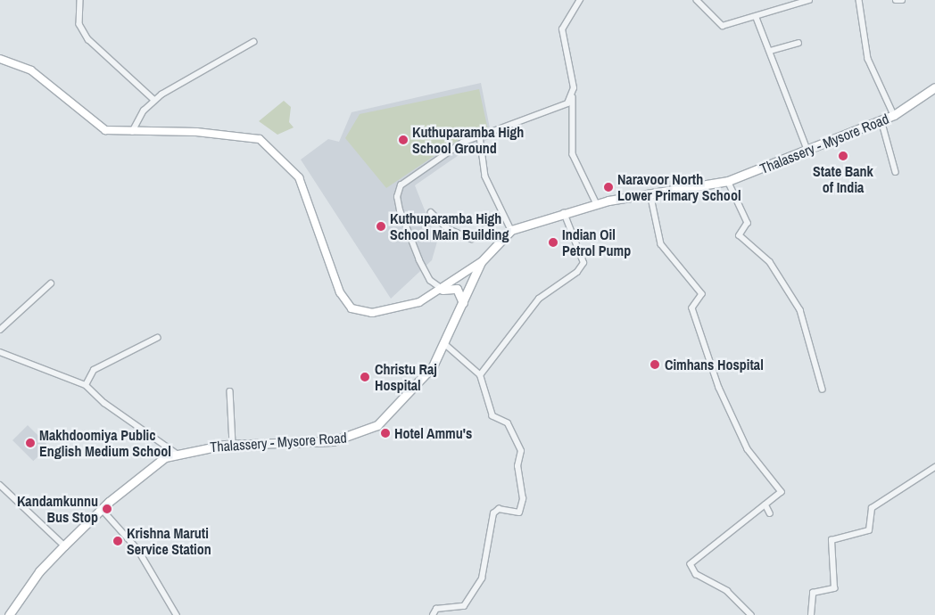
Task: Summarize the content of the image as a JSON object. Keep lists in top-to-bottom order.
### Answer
{
  "streets": {
    "main road": ["Thalassery - Mysore Road"]
  },
  "places": [
    "Kuthuparamba High School Ground",
    "State Bank of India",
    "Naravoor North Lower Primary School",
    "Kuthuparamba High School Main Building",
    "Indian Oil Petrol Pump",
    "Cimhans Hospital",
    "Christu Raj Hospital",
    "Hotel Ammu's",
    "Makhdoomiya Public English Medium School",
    "Kandamkunnu Bus Stop",
    "Krishna Maruti Service Station"
  ]
}
